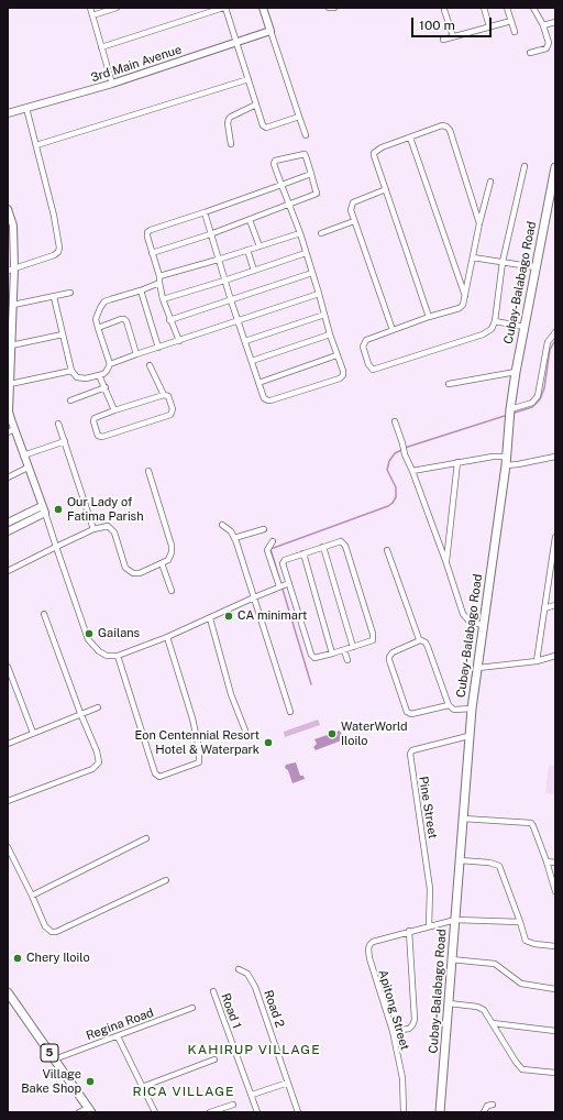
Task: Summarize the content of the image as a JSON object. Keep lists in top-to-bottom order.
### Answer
{
  "streets": {
    "main road": ["Cubay-Balabago Road", "5"],
    "street": [
      "3rd Main Avenue",
      "Pine Street",
      "Road 2",
      "Apitong Street",
      "Road 1",
      "Regina Road"
    ]
  },
  "crossings": [
    ["Cubay-Balabago Road", "Pine Street"],
    ["Regina Road", "5"]
  ],
  "districts": ["KAHIRUP VILLAGE", "RICA VILLAGE"],
  "places": [
    "Our Lady of Fatima Parish",
    "CA minimart",
    "Gailans",
    "WaterWorld Iloilo",
    "Eon Centennial Resort Hotel & Waterpark",
    "Chery Iloilo",
    "Village Bake Shop"
  ],
  "scale_bar": "100 m"
}
